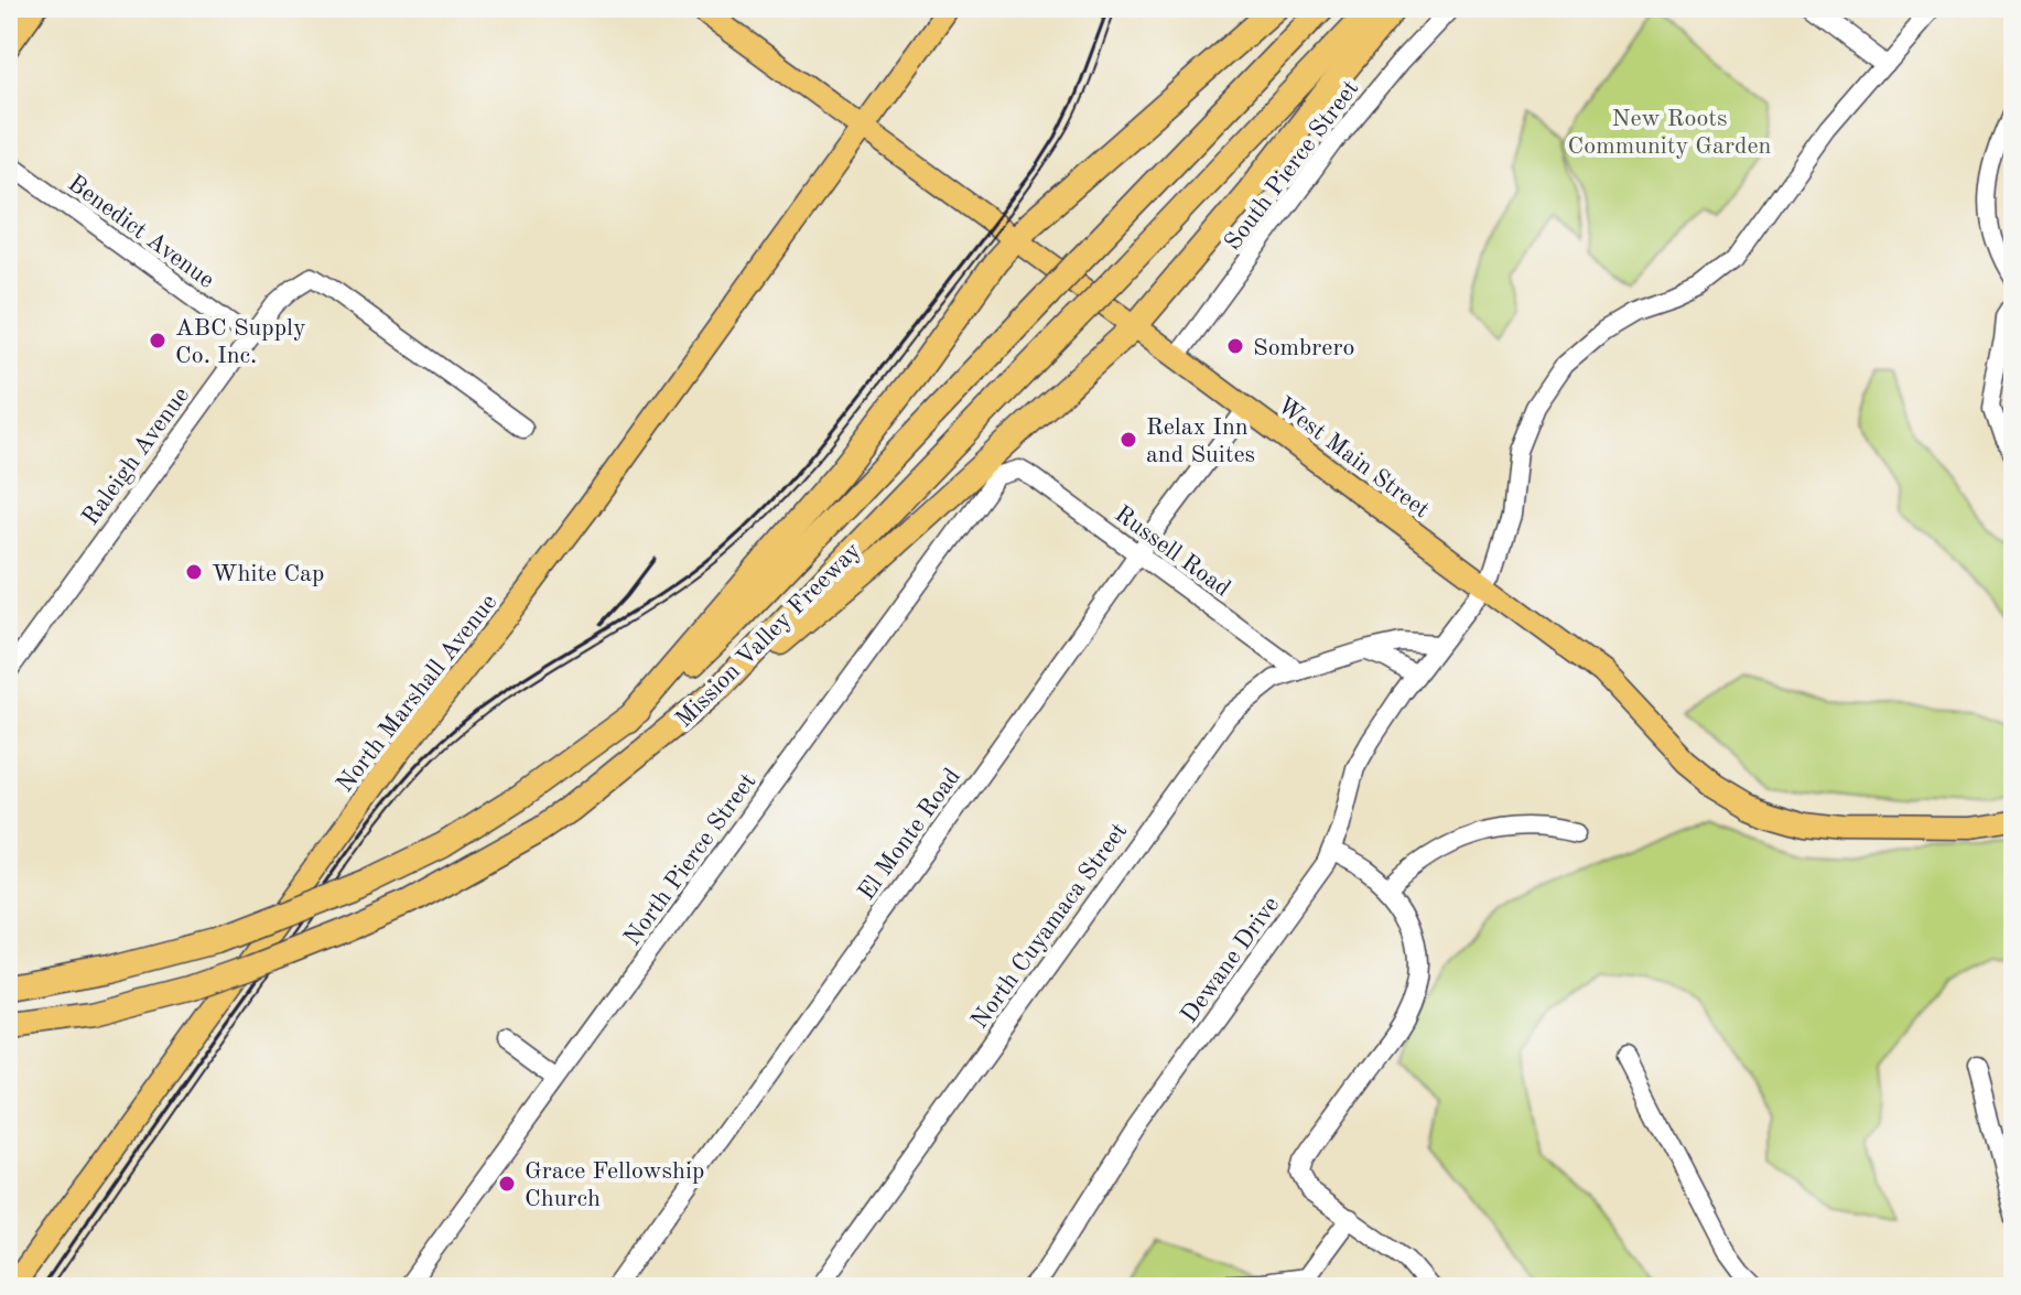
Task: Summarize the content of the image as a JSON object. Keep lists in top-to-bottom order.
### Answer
{
  "streets": {
    "highway": ["Mission Valley Freeway"],
    "main road": ["West Main Street", "North Marshall Avenue"],
    "street": [
      "South Pierce Street",
      "Benedict Avenue",
      "Raleigh Avenue",
      "Russell Road",
      "El Monte Road",
      "North Pierce Street",
      "North Cuyamaca Street",
      "Dewane Drive"
    ]
  },
  "crossings": [
    ["South Pierce Street", "West Main Street"],
    ["Benedict Avenue", "Raleigh Avenue"],
    ["West Main Street", "North Marshall Avenue"],
    ["West Main Street", "El Monte Road"],
    ["Russell Road", "El Monte Road"],
    ["Russell Road", "North Pierce Street"],
    ["Russell Road", "North Cuyamaca Street"],
    ["North Cuyamaca Street", "Dewane Drive"]
  ],
  "parks": ["New Roots Community Garden"],
  "places": [
    "ABC Supply Co. Inc.",
    "Sombrero",
    "Relax Inn and Suites",
    "White Cap",
    "Grace Fellowship Church"
  ]
}
